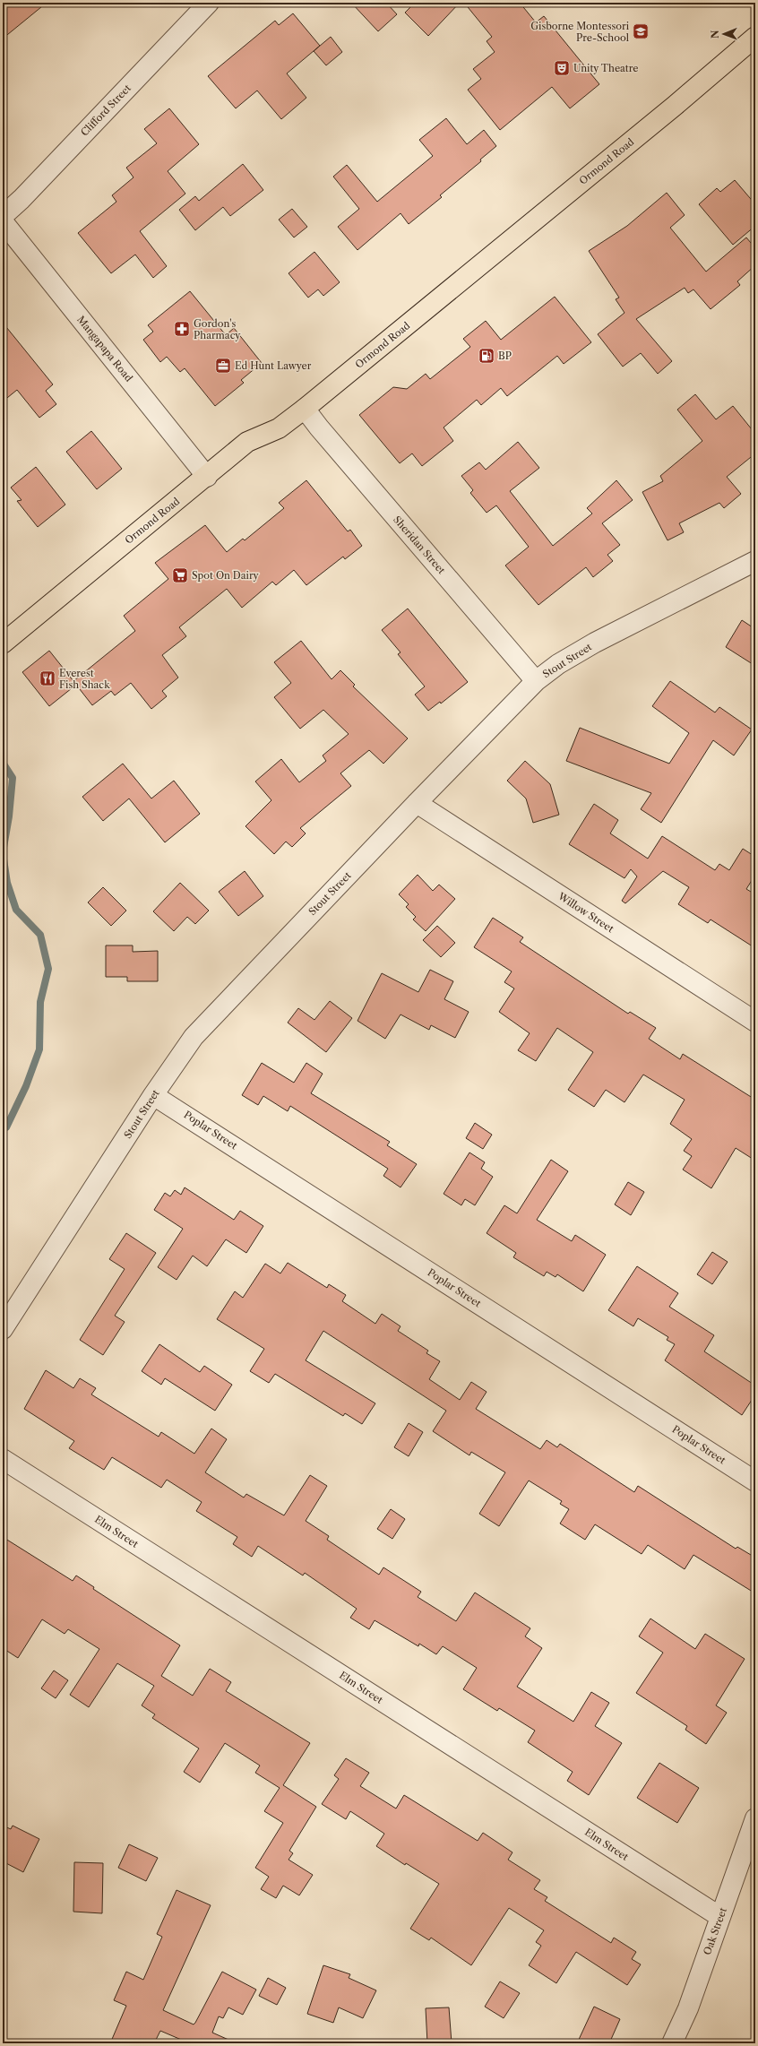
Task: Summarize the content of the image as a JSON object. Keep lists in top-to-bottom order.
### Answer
{
  "streets": {
    "main road": ["Ormond Road"],
    "street": [
      "Clifford Street",
      "Mangapapa Road",
      "Sheridan Street",
      "Stout Street",
      "Willow Street",
      "Poplar Street",
      "Elm Street",
      "Oak Street"
    ]
  },
  "crossings": [
    ["Ormond Road", "Mangapapa Road"],
    ["Ormond Road", "Sheridan Street"],
    ["Sheridan Street", "Stout Street"],
    ["Stout Street", "Willow Street"],
    ["Stout Street", "Poplar Street"],
    ["Elm Street", "Oak Street"]
  ],
  "places": {
    "school or university": ["Gisborne Montessori Pre-School"],
    "theatre": ["Unity Theatre"],
    "pharmacy": ["Gordon's Pharmacy"],
    "fuel station": ["BP"],
    "office": ["Ed Hunt Lawyer"],
    "supermarket": ["Spot On Dairy"],
    "restaurant": ["Everest Fish Shack"]
  },
  "north": "left"
}
